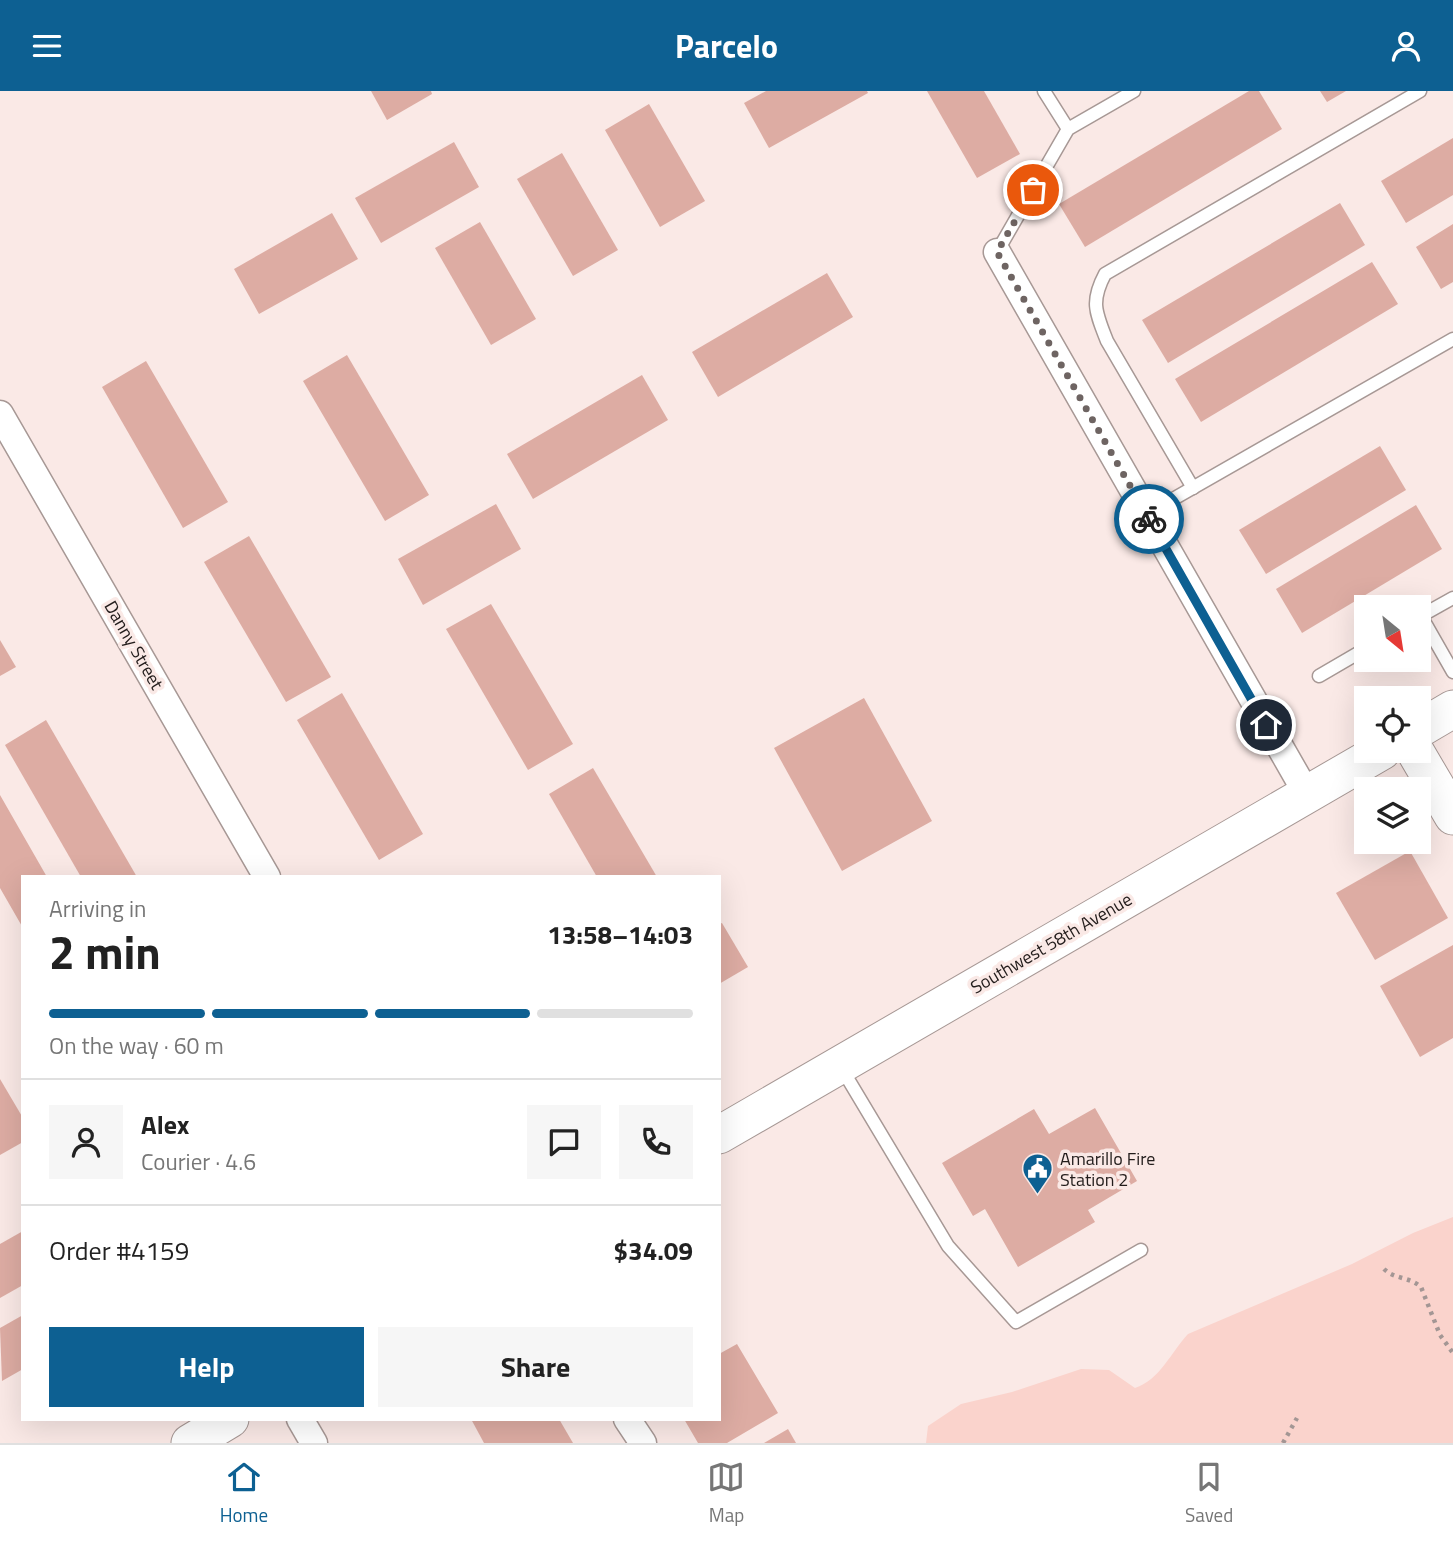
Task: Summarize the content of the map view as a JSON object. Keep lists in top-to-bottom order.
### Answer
{
  "streets": {
    "main road": ["Southwest 58th Avenue"],
    "street": ["Danny Street"]
  },
  "places": {
    "public building": ["Amarillo Fire Station 2"]
  },
  "north": "bottom right",
  "page": {
    "header": "Parcelo",
    "heading": ["2 min", "Arriving in", "13:58–14:03"],
    "panel": [
      "Alex",
      "Courier · 4.6",
      "Order #4159",
      "$34.09"
    ],
    "bar": "On the way · 60 m",
    "buttons": ["Help", "Share"],
    "tabs": ["Home", "Map", "Saved"]
  }
}
